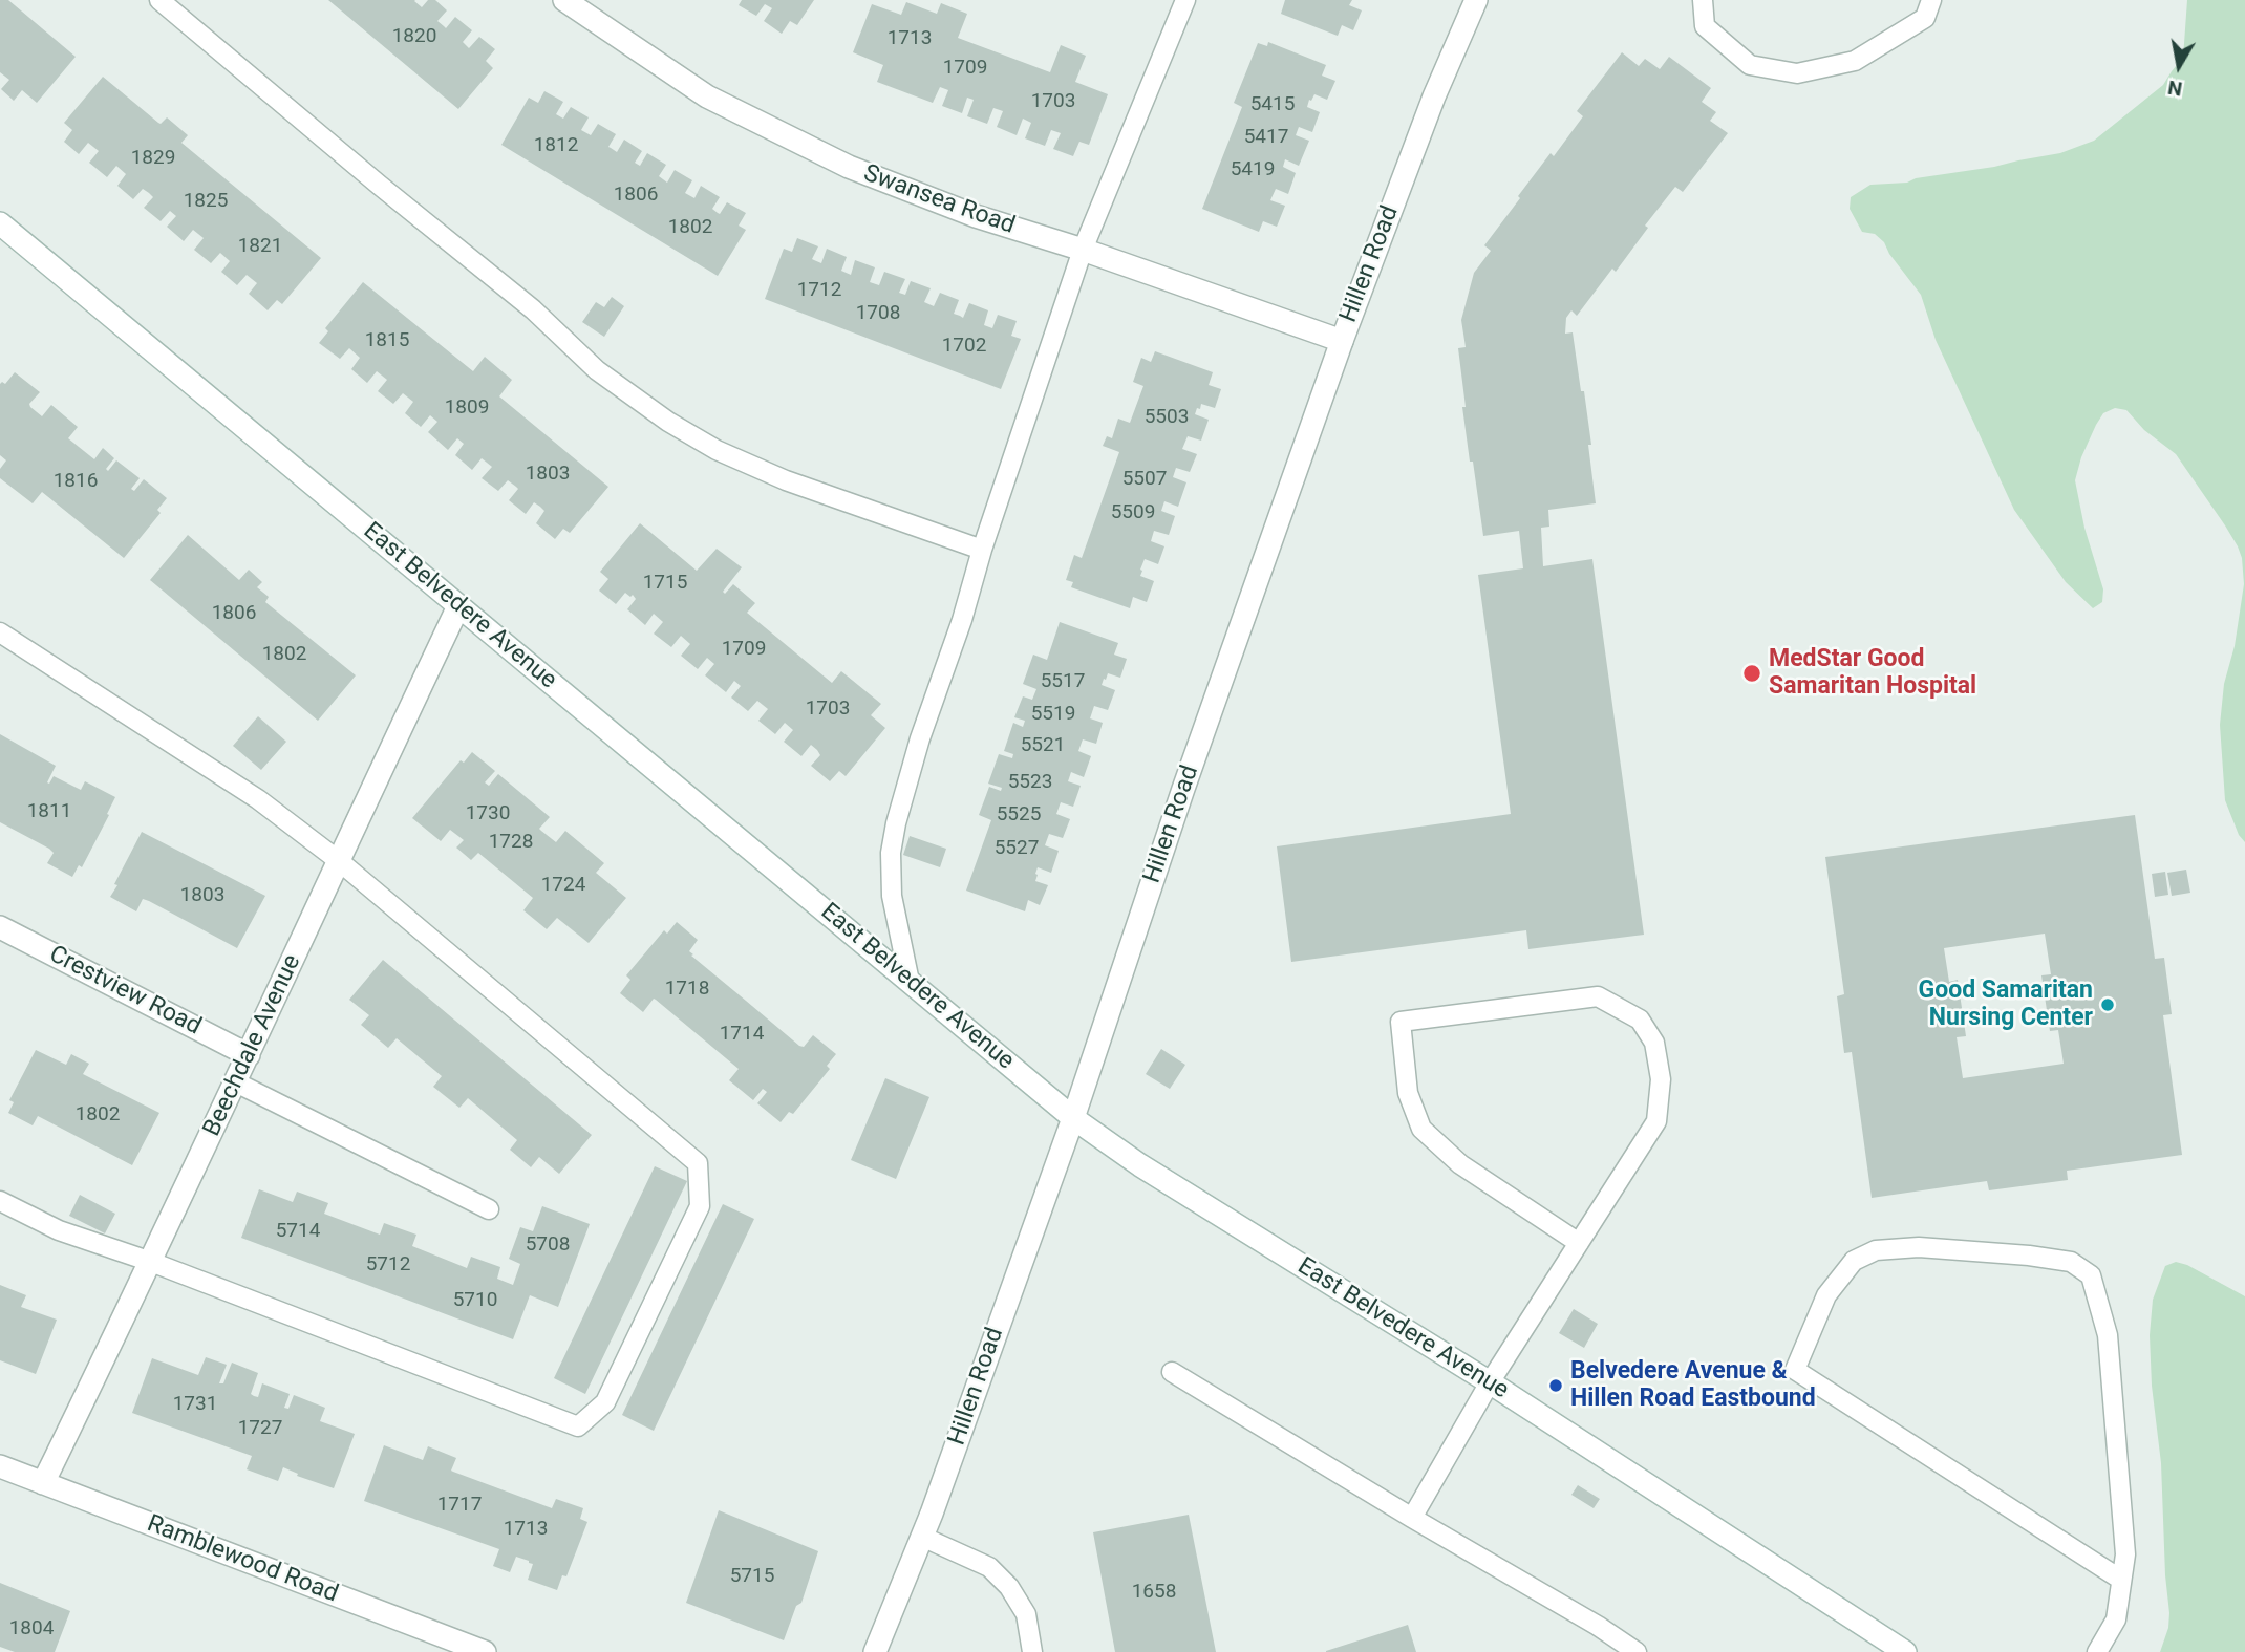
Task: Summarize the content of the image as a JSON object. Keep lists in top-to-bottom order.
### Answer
{
  "streets": {
    "street": [
      "Swansea Road",
      "Hillen Road",
      "East Belvedere Avenue",
      "Crestview Road",
      "Beechdale Avenue",
      "Ramblewood Road"
    ]
  },
  "crossings": [
    ["Swansea Road", "Hillen Road"],
    ["Hillen Road", "East Belvedere Avenue"],
    ["East Belvedere Avenue", "Beechdale Avenue"],
    ["Crestview Road", "Beechdale Avenue"],
    ["Beechdale Avenue", "Ramblewood Road"]
  ],
  "places": ["MedStar Good Samaritan Hospital", "Good Samaritan Nursing Center", "Belvedere Avenue & Hillen Road Eastbound"],
  "house_numbers": [
    "1820",
    "1713",
    "1709",
    "1703",
    "5415",
    "5417",
    "1812",
    "1829",
    "5419",
    "1806",
    "1825",
    "1802",
    "1821",
    "1712",
    "1708",
    "1815",
    "1702",
    "1809",
    "5503",
    "1803",
    "5507",
    "1816",
    "5509",
    "1715",
    "1806",
    "1709",
    "1802",
    "5517",
    "1703",
    "5519",
    "5521",
    "5523",
    "1811",
    "1730",
    "5525",
    "1728",
    "5527",
    "1724",
    "1803",
    "1718",
    "1714",
    "1802",
    "5714",
    "5708",
    "5712",
    "5710",
    "1731",
    "1727",
    "1717",
    "1713",
    "5715",
    "1658",
    "1804"
  ],
  "north": "bottom"
}
